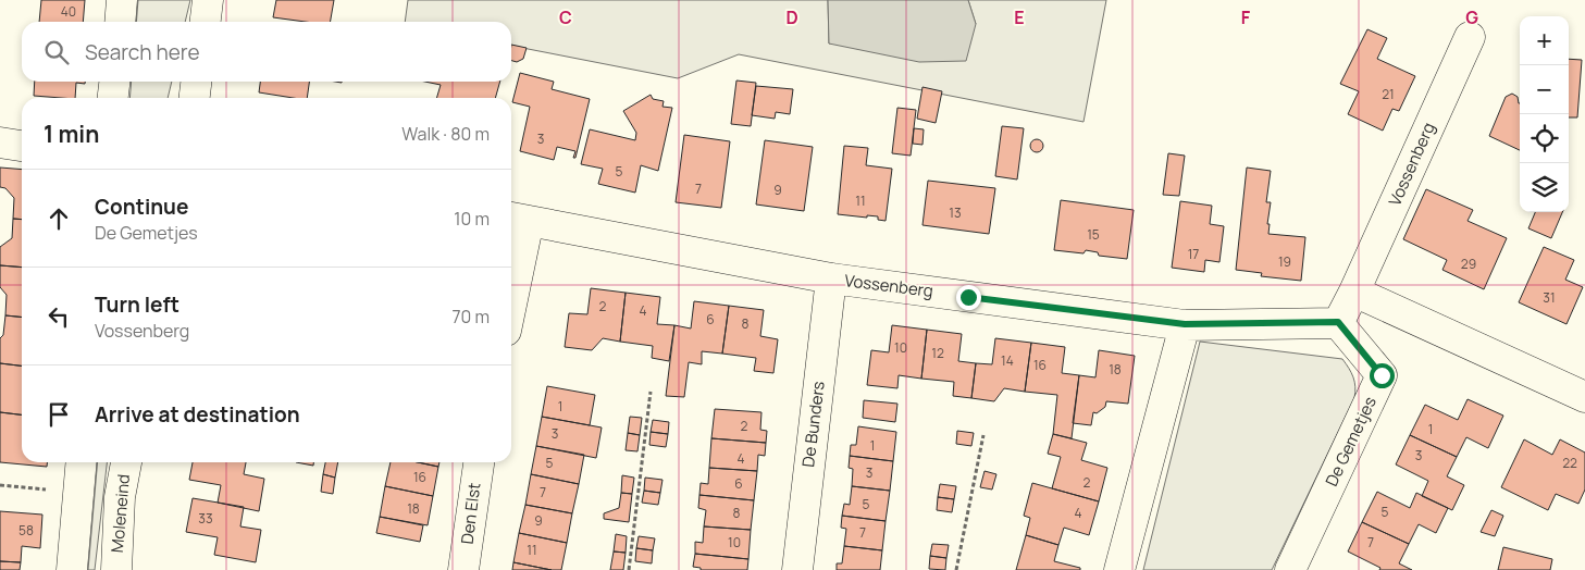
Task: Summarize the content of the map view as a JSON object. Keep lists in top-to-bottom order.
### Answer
{
  "streets": {
    "street": [
      "Vossenberg",
      "De Bunders",
      "De Gemetjes",
      "Moleneind",
      "Den Elst"
    ]
  },
  "crossings": [
    ["Vossenberg", "De Bunders"],
    ["Vossenberg", "De Gemetjes"]
  ],
  "house_numbers": [
    "40",
    "21",
    "3",
    "5",
    "7",
    "9",
    "11",
    "13",
    "15",
    "17",
    "19",
    "29",
    "31",
    "2",
    "4",
    "6",
    "8",
    "10",
    "12",
    "14",
    "16",
    "18",
    "1",
    "2",
    "1",
    "3",
    "1",
    "3",
    "4",
    "5",
    "22",
    "3",
    "16",
    "2",
    "6",
    "7",
    "5",
    "18",
    "5",
    "8",
    "4",
    "33",
    "9",
    "58",
    "7",
    "10",
    "7",
    "11"
  ],
  "page": {
    "map_buttons": ["+", "−"],
    "search": "Search here",
    "heading": ["1 min", "Walk · 80 m"],
    "list": [
      ["Continue", "De Gemetjes", "10 m"],
      ["Turn left", "Vossenberg", "70 m"],
      "Arrive at destination"
    ]
  },
  "grid": {
    "columns": [
      "C",
      "D",
      "E",
      "F",
      "G"
    ]
  }
}
